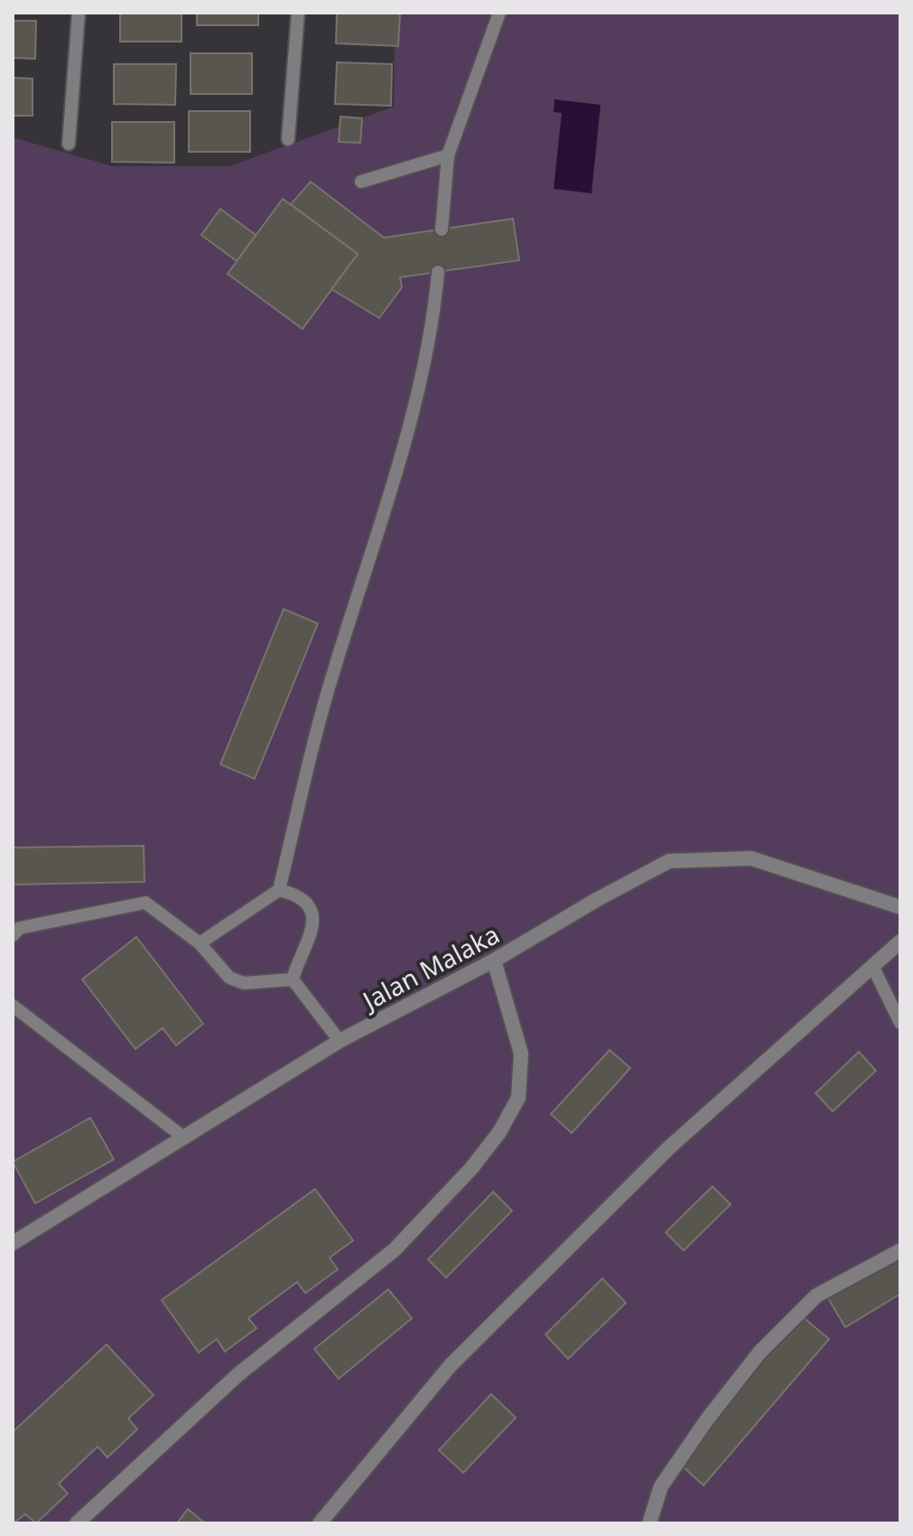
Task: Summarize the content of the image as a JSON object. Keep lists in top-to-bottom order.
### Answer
{
  "streets": {
    "street": ["Jalan Malaka"]
  }
}
